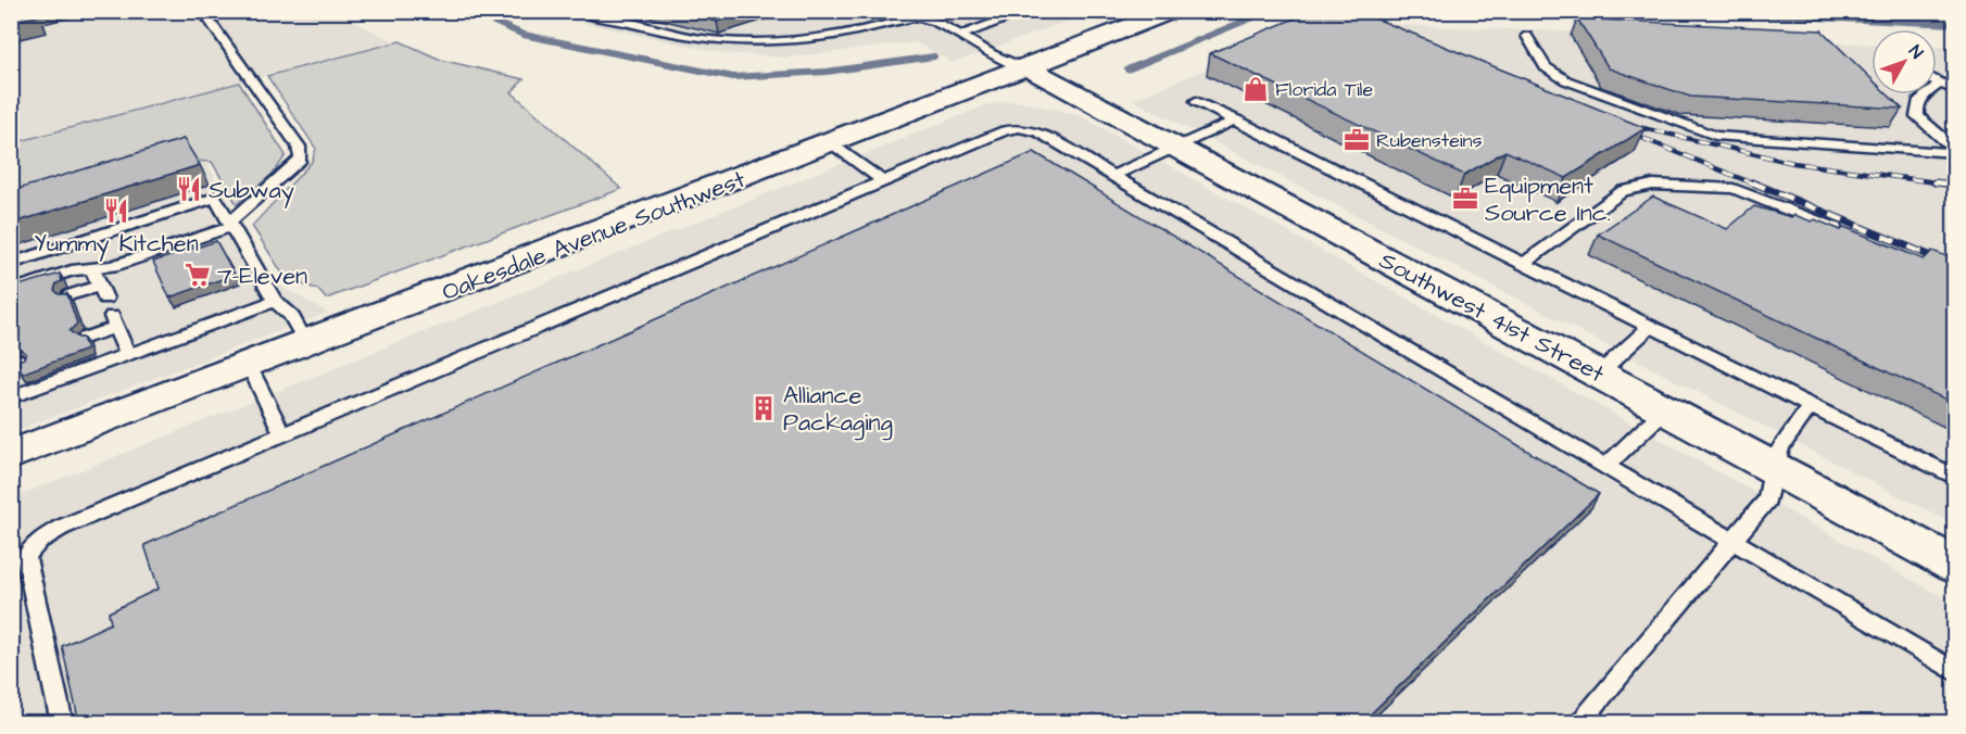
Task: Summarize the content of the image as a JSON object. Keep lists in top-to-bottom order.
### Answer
{
  "streets": {
    "street": ["Oakesdale Avenue Southwest", "Southwest 41st Street"]
  },
  "crossings": [
    ["Oakesdale Avenue Southwest", "Southwest 41st Street"]
  ],
  "places": {
    "shop": ["Florida Tile"],
    "office": ["Rubensteins", "Equipment Source Inc."],
    "restaurant": ["Subway", "Yummy Kitchen"],
    "supermarket": ["7-Eleven"],
    "building": ["Alliance Packaging"]
  },
  "north": "top right"
}
